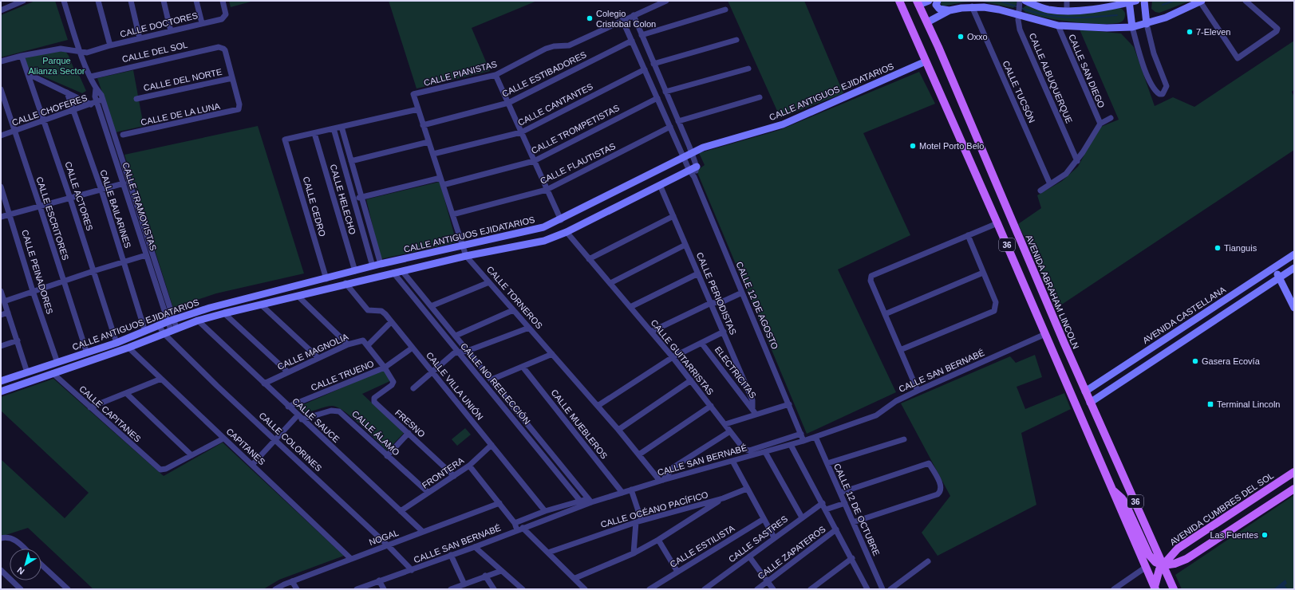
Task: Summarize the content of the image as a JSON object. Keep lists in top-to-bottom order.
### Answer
{
  "streets": {
    "main road": ["36", "AVENIDA ABRAHAM LINCOLN", "AVENIDA CUMBRES DEL SOL"],
    "street": [
      "CALLE DOCTORES",
      "CALLE DEL SOL",
      "CALLE SAN DIEGO",
      "CALLE PIANISTAS",
      "CALLE ESTIBADORES",
      "CALLE ALBUQUERQUE",
      "CALLE DEL NORTE",
      "CALLE ANTIGUOS EJIDATARIOS",
      "CALLE TUCSÓN",
      "CALLE CANTANTES",
      "CALLE CHOFERES",
      "CALLE DE LA LUNA",
      "CALLE TROMPETISTAS",
      "CALLE FLAUTISTAS",
      "CALLE ACTORES",
      "CALLE HELECHO",
      "CALLE TRAMOYISTAS",
      "CALLE CEDRO",
      "CALLE BAILARINES",
      "CALLE ESCRITORES",
      "CALLE PEINADORES",
      "CALLE PERIODISTAS",
      "CALLE TORNEROS",
      "CALLE 12 DE AGOSTO",
      "AVENIDA CASTELLANA",
      "CALLE MAGNOLIA",
      "CALLE GUITARRISTAS",
      "CALLE SAN BERNABÉ",
      "ELECTRICITAS",
      "CALLE TRUENO",
      "CALLE NO REELECCIÓN",
      "CALLE VILLA UNIÓN",
      "CALLE CAPITANES",
      "CALLE SAUCE",
      "FRESNO",
      "CALLE MUEBLEROS",
      "CALLE ÁLAMO",
      "CALLE COLORINES",
      "CAPITANES",
      "FRONTERA",
      "CALLE OCÉANO PACÍFICO",
      "CALLE 12 DE OCTUBRE",
      "NOGAL",
      "CALLE SASTRES",
      "CALLE ESTILISTA",
      "CALLE ZAPATEROS"
    ]
  },
  "crossings": [
    ["CALLE DOCTORES", "CALLE TRAMOYISTAS"],
    ["CALLE DEL SOL", "CALLE DEL NORTE"],
    ["CALLE DEL SOL", "CALLE DE LA LUNA"],
    ["CALLE DEL SOL", "CALLE TRAMOYISTAS"],
    ["CALLE PIANISTAS", "CALLE TORNEROS"],
    ["CALLE PIANISTAS", "CALLE 12 DE AGOSTO"],
    ["CALLE ESTIBADORES", "CALLE TORNEROS"],
    ["CALLE ESTIBADORES", "CALLE 12 DE AGOSTO"],
    ["CALLE DEL NORTE", "CALLE DE LA LUNA"],
    ["CALLE ANTIGUOS EJIDATARIOS", "CALLE ACTORES"],
    ["CALLE ANTIGUOS EJIDATARIOS", "CALLE HELECHO"],
    ["CALLE ANTIGUOS EJIDATARIOS", "CALLE TRAMOYISTAS"],
    ["CALLE ANTIGUOS EJIDATARIOS", "CALLE CEDRO"],
    ["CALLE ANTIGUOS EJIDATARIOS", "CALLE BAILARINES"],
    ["CALLE ANTIGUOS EJIDATARIOS", "CALLE ESCRITORES"],
    ["CALLE ANTIGUOS EJIDATARIOS", "36"],
    ["CALLE ANTIGUOS EJIDATARIOS", "CALLE PEINADORES"],
    ["CALLE ANTIGUOS EJIDATARIOS", "CALLE PERIODISTAS"],
    ["CALLE ANTIGUOS EJIDATARIOS", "CALLE TORNEROS"],
    ["CALLE ANTIGUOS EJIDATARIOS", "CALLE 12 DE AGOSTO"],
    ["CALLE ANTIGUOS EJIDATARIOS", "CALLE GUITARRISTAS"],
    ["CALLE ANTIGUOS EJIDATARIOS", "CALLE NO REELECCIÓN"],
    ["CALLE ANTIGUOS EJIDATARIOS", "CALLE VILLA UNIÓN"],
    ["CALLE ANTIGUOS EJIDATARIOS", "CALLE CAPITANES"],
    ["CALLE ANTIGUOS EJIDATARIOS", "CALLE SAUCE"],
    ["CALLE ANTIGUOS EJIDATARIOS", "CALLE COLORINES"],
    ["CALLE ANTIGUOS EJIDATARIOS", "CAPITANES"],
    ["CALLE CANTANTES", "CALLE TORNEROS"],
    ["CALLE CANTANTES", "CALLE 12 DE AGOSTO"],
    ["CALLE CHOFERES", "CALLE ACTORES"],
    ["CALLE CHOFERES", "CALLE TRAMOYISTAS"],
    ["CALLE CHOFERES", "CALLE BAILARINES"],
    ["CALLE CHOFERES", "CALLE ESCRITORES"],
    ["CALLE TROMPETISTAS", "CALLE TORNEROS"],
    ["CALLE TROMPETISTAS", "CALLE 12 DE AGOSTO"],
    ["CALLE FLAUTISTAS", "CALLE TORNEROS"],
    ["CALLE FLAUTISTAS", "CALLE 12 DE AGOSTO"],
    ["CALLE HELECHO", "CALLE CEDRO"],
    ["CALLE TRAMOYISTAS", "CALLE COLORINES"],
    ["36", "CALLE SAN BERNABÉ"],
    ["36", "AVENIDA CUMBRES DEL SOL"],
    ["AVENIDA ABRAHAM LINCOLN", "AVENIDA CASTELLANA"],
    ["AVENIDA ABRAHAM LINCOLN", "AVENIDA CUMBRES DEL SOL"],
    ["CALLE PERIODISTAS", "ELECTRICITAS"],
    ["CALLE TORNEROS", "CALLE SAN BERNABÉ"],
    ["CALLE 12 DE AGOSTO", "CALLE GUITARRISTAS"],
    ["CALLE 12 DE AGOSTO", "CALLE SAN BERNABÉ"],
    ["CALLE MAGNOLIA", "CALLE SAUCE"],
    ["CALLE SAN BERNABÉ", "CALLE NO REELECCIÓN"],
    ["CALLE SAN BERNABÉ", "CALLE VILLA UNIÓN"],
    ["CALLE SAN BERNABÉ", "CALLE MUEBLEROS"],
    ["CALLE SAN BERNABÉ", "CALLE COLORINES"],
    ["CALLE SAN BERNABÉ", "CALLE 12 DE OCTUBRE"],
    ["CALLE TRUENO", "CALLE VILLA UNIÓN"],
    ["CALLE TRUENO", "CALLE SAUCE"],
    ["CALLE TRUENO", "FRESNO"],
    ["CALLE VILLA UNIÓN", "FRONTERA"],
    ["CALLE SAUCE", "CALLE ÁLAMO"],
    ["CALLE SAUCE", "FRONTERA"],
    ["CALLE SAUCE", "NOGAL"],
    ["FRESNO", "FRONTERA"],
    ["CALLE ÁLAMO", "FRONTERA"],
    ["CALLE COLORINES", "NOGAL"],
    ["CAPITANES", "NOGAL"]
  ],
  "parks": ["Parque Alianza Sector"],
  "places": {
    "other": [
      "Colegio Cristobal Colon",
      "7-Eleven",
      "Oxxo",
      "Motel Porto Belo",
      "Tianguis",
      "Gasera Ecovía",
      "Las Fuentes"
    ],
    "transit": ["Terminal Lincoln"]
  },
  "north": "bottom left"
}
